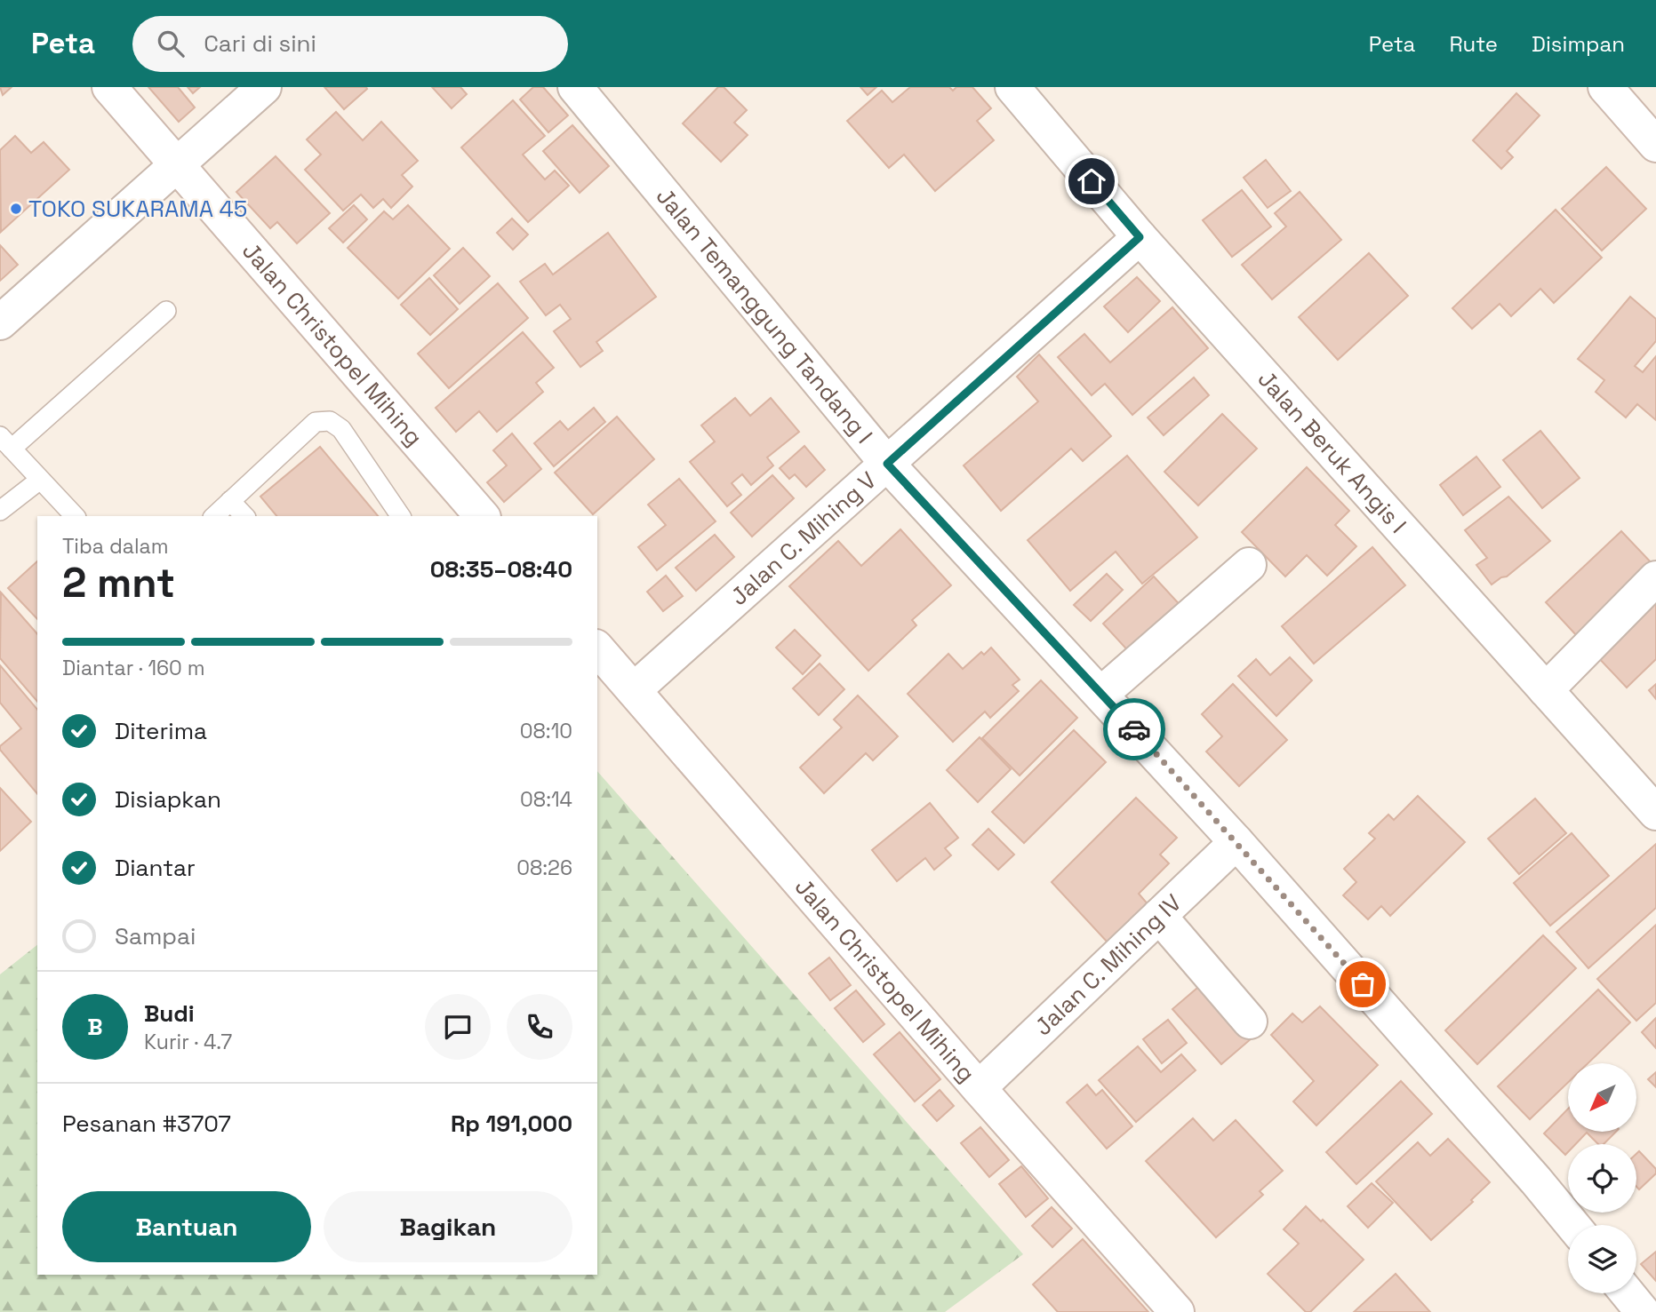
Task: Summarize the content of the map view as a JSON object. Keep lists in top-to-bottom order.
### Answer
{
  "streets": {
    "street": [
      "Jalan Temanggung Tandang I",
      "Jalan Christopel Mihing",
      "Jalan Beruk Angis I",
      "Jalan C. Mihing V",
      "Jalan C. Mihing IV"
    ]
  },
  "crossings": [
    ["Jalan Temanggung Tandang I", "Jalan C. Mihing V"],
    ["Jalan Temanggung Tandang I", "Jalan C. Mihing IV"],
    ["Jalan Christopel Mihing", "Jalan C. Mihing V"],
    ["Jalan Christopel Mihing", "Jalan C. Mihing IV"],
    ["Jalan Beruk Angis I", "Jalan C. Mihing V"]
  ],
  "places": ["TOKO SUKARAMA 45"],
  "north": "bottom left",
  "page": {
    "header": "Peta",
    "search": "Cari di sini",
    "nav": ["Peta", "Rute", "Disimpan"],
    "heading": ["2 mnt", "Tiba dalam", "08:35–08:40"],
    "panel": [
      "Budi",
      "Kurir · 4.7",
      "Pesanan #3707",
      "Rp 191,000"
    ],
    "bar": "Diantar · 160 m",
    "list": [
      ["Diterima", "08:10"],
      ["Disiapkan", "08:14"],
      ["Diantar", "08:26"],
      "Sampai"
    ],
    "round": "B",
    "buttons": ["Bantuan", "Bagikan"]
  }
}
